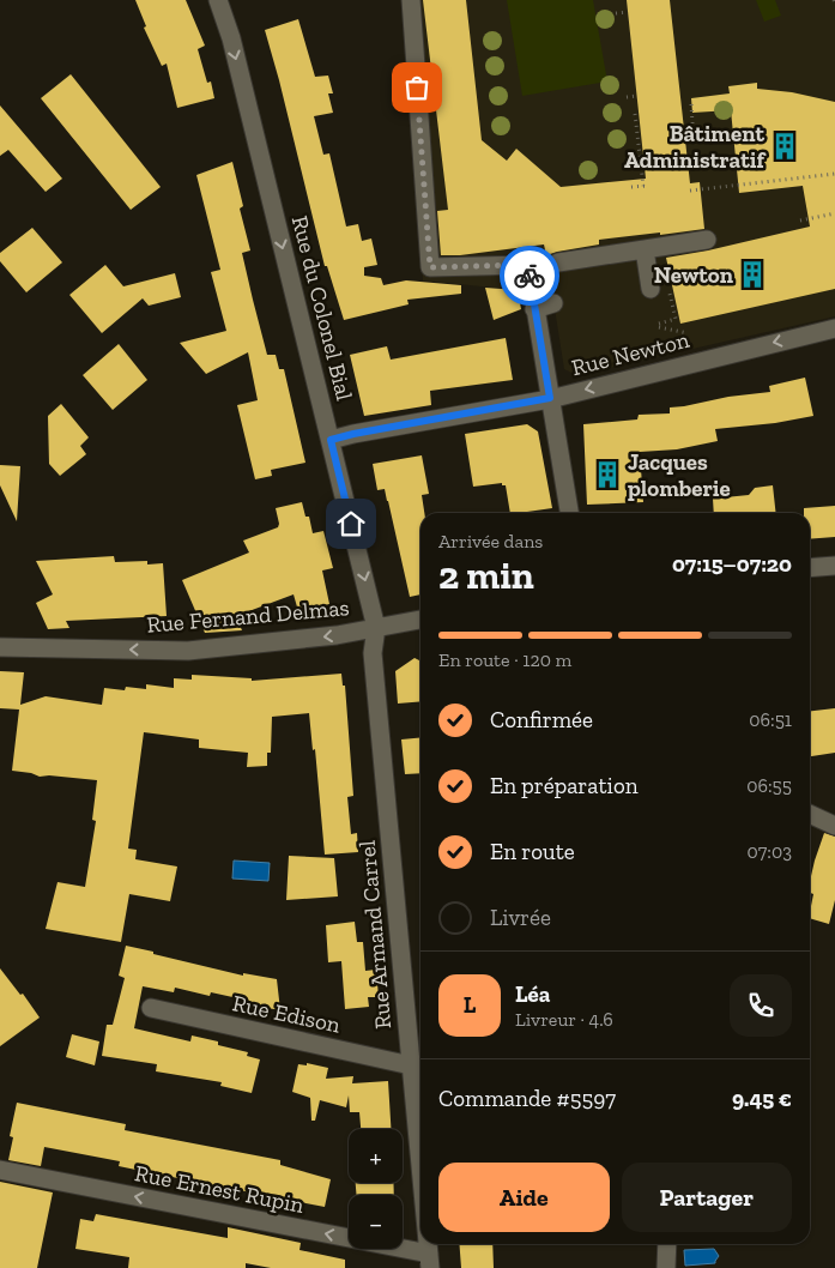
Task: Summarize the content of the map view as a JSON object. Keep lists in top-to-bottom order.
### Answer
{
  "streets": {
    "street": [
      "Rue du Colonel Bial",
      "Rue Newton",
      "Rue Fernand Delmas",
      "Rue Armand Carrel",
      "Rue Edison",
      "Rue Ernest Rupin"
    ]
  },
  "crossings": [
    ["Rue du Colonel Bial", "Rue Newton"],
    ["Rue du Colonel Bial", "Rue Fernand Delmas"],
    ["Rue du Colonel Bial", "Rue Armand Carrel"],
    ["Rue Fernand Delmas", "Rue Armand Carrel"],
    ["Rue Armand Carrel", "Rue Edison"],
    ["Rue Armand Carrel", "Rue Ernest Rupin"]
  ],
  "one_way": ["Rue du Colonel Bial", "Rue Fernand Delmas", "Rue Ernest Rupin"],
  "places": {
    "building": ["Bâtiment Administratif", "Newton", "Jacques plomberie"]
  },
  "page": {
    "heading": ["2 min", "Arrivée dans", "07:15–07:20"],
    "panel": [
      "Léa",
      "Livreur · 4.6",
      "Commande #5597",
      "9.45 €"
    ],
    "bar": "En route · 120 m",
    "list": [
      ["Confirmée", "06:51"],
      ["En préparation", "06:55"],
      ["En route", "07:03"],
      "Livrée"
    ],
    "round": "L",
    "map_buttons": ["+", "−"],
    "buttons": ["Aide", "Partager"]
  }
}
